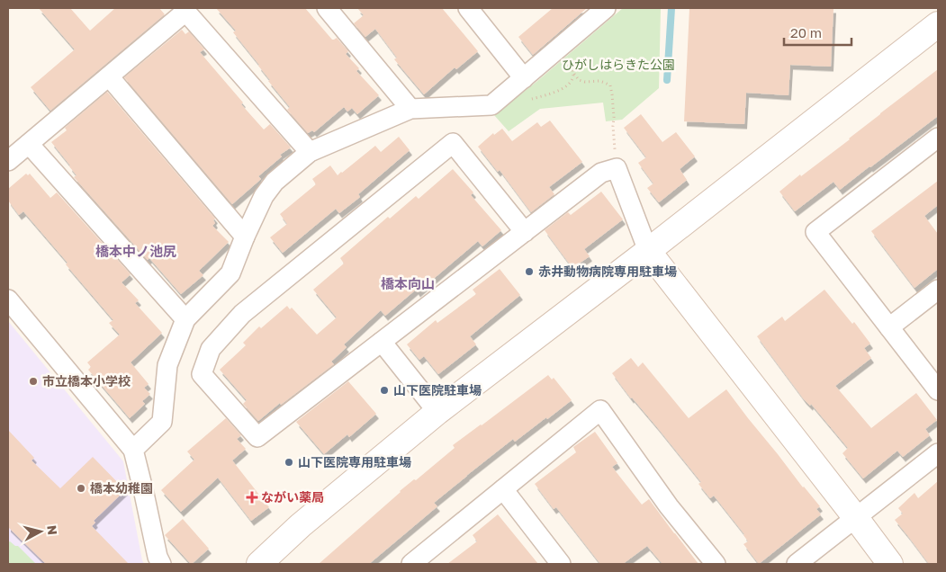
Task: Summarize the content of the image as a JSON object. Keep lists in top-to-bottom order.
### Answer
{
  "districts": ["橋本中ノ池尻", "橋本向山"],
  "parks": ["ひがしはらきた公園"],
  "places": {
    "other": [
      "赤井動物病院専用駐車場",
      "市立橋本小学校",
      "山下医院駐車場",
      "山下医院専用駐車場",
      "橋本幼稚園"
    ],
    "health": ["ながい薬局"]
  },
  "scale_bar": "20 m",
  "north": "right"
}
